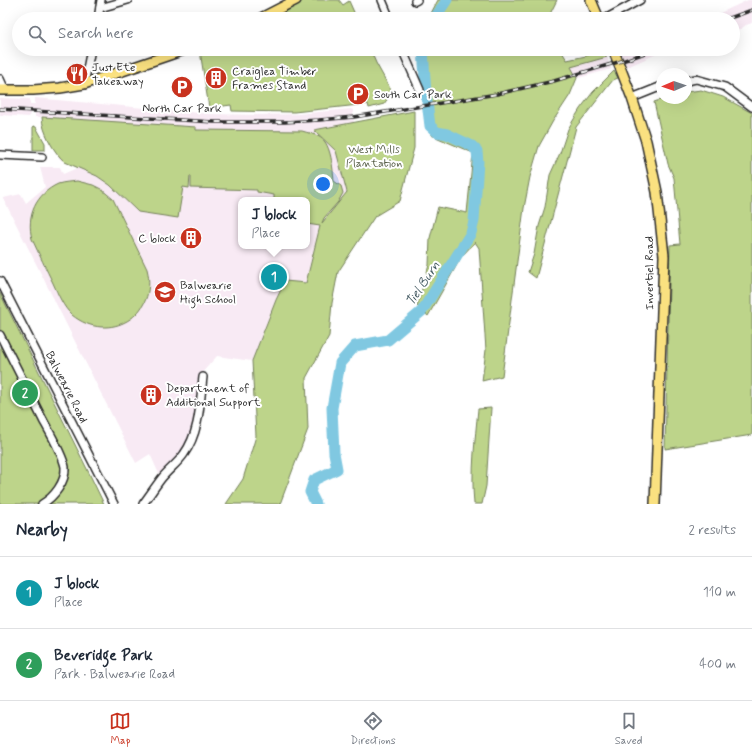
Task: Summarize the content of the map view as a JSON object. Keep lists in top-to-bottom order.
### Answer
{
  "streets": {
    "main road": ["Invertiel Road"],
    "street": ["Balwearie Road"]
  },
  "water": ["Tiel Burn"],
  "parks": ["West Mills Plantation"],
  "places": {
    "restaurant": ["Just Ete Takeaway"],
    "building": ["Craiglea Timber Frames Stand", "C block", "Department of Additional Support"],
    "parking": ["North Car Park", "South Car Park"],
    "school or university": ["Balwearie High School"]
  },
  "north": "left",
  "page": {
    "search": "Search here",
    "popup": ["J block", "Place"],
    "pins": ["1", "2"],
    "heading": ["Nearby", "2 results"],
    "list": [
      {
        "mark": "1",
        "name": "J block",
        "note": "Place",
        "value": "110 m"
      },
      {
        "mark": "2",
        "name": "Beveridge Park",
        "note": "Park · Balwearie Road",
        "value": "400 m"
      }
    ],
    "nav": ["Map", "Directions", "Saved"]
  }
}
